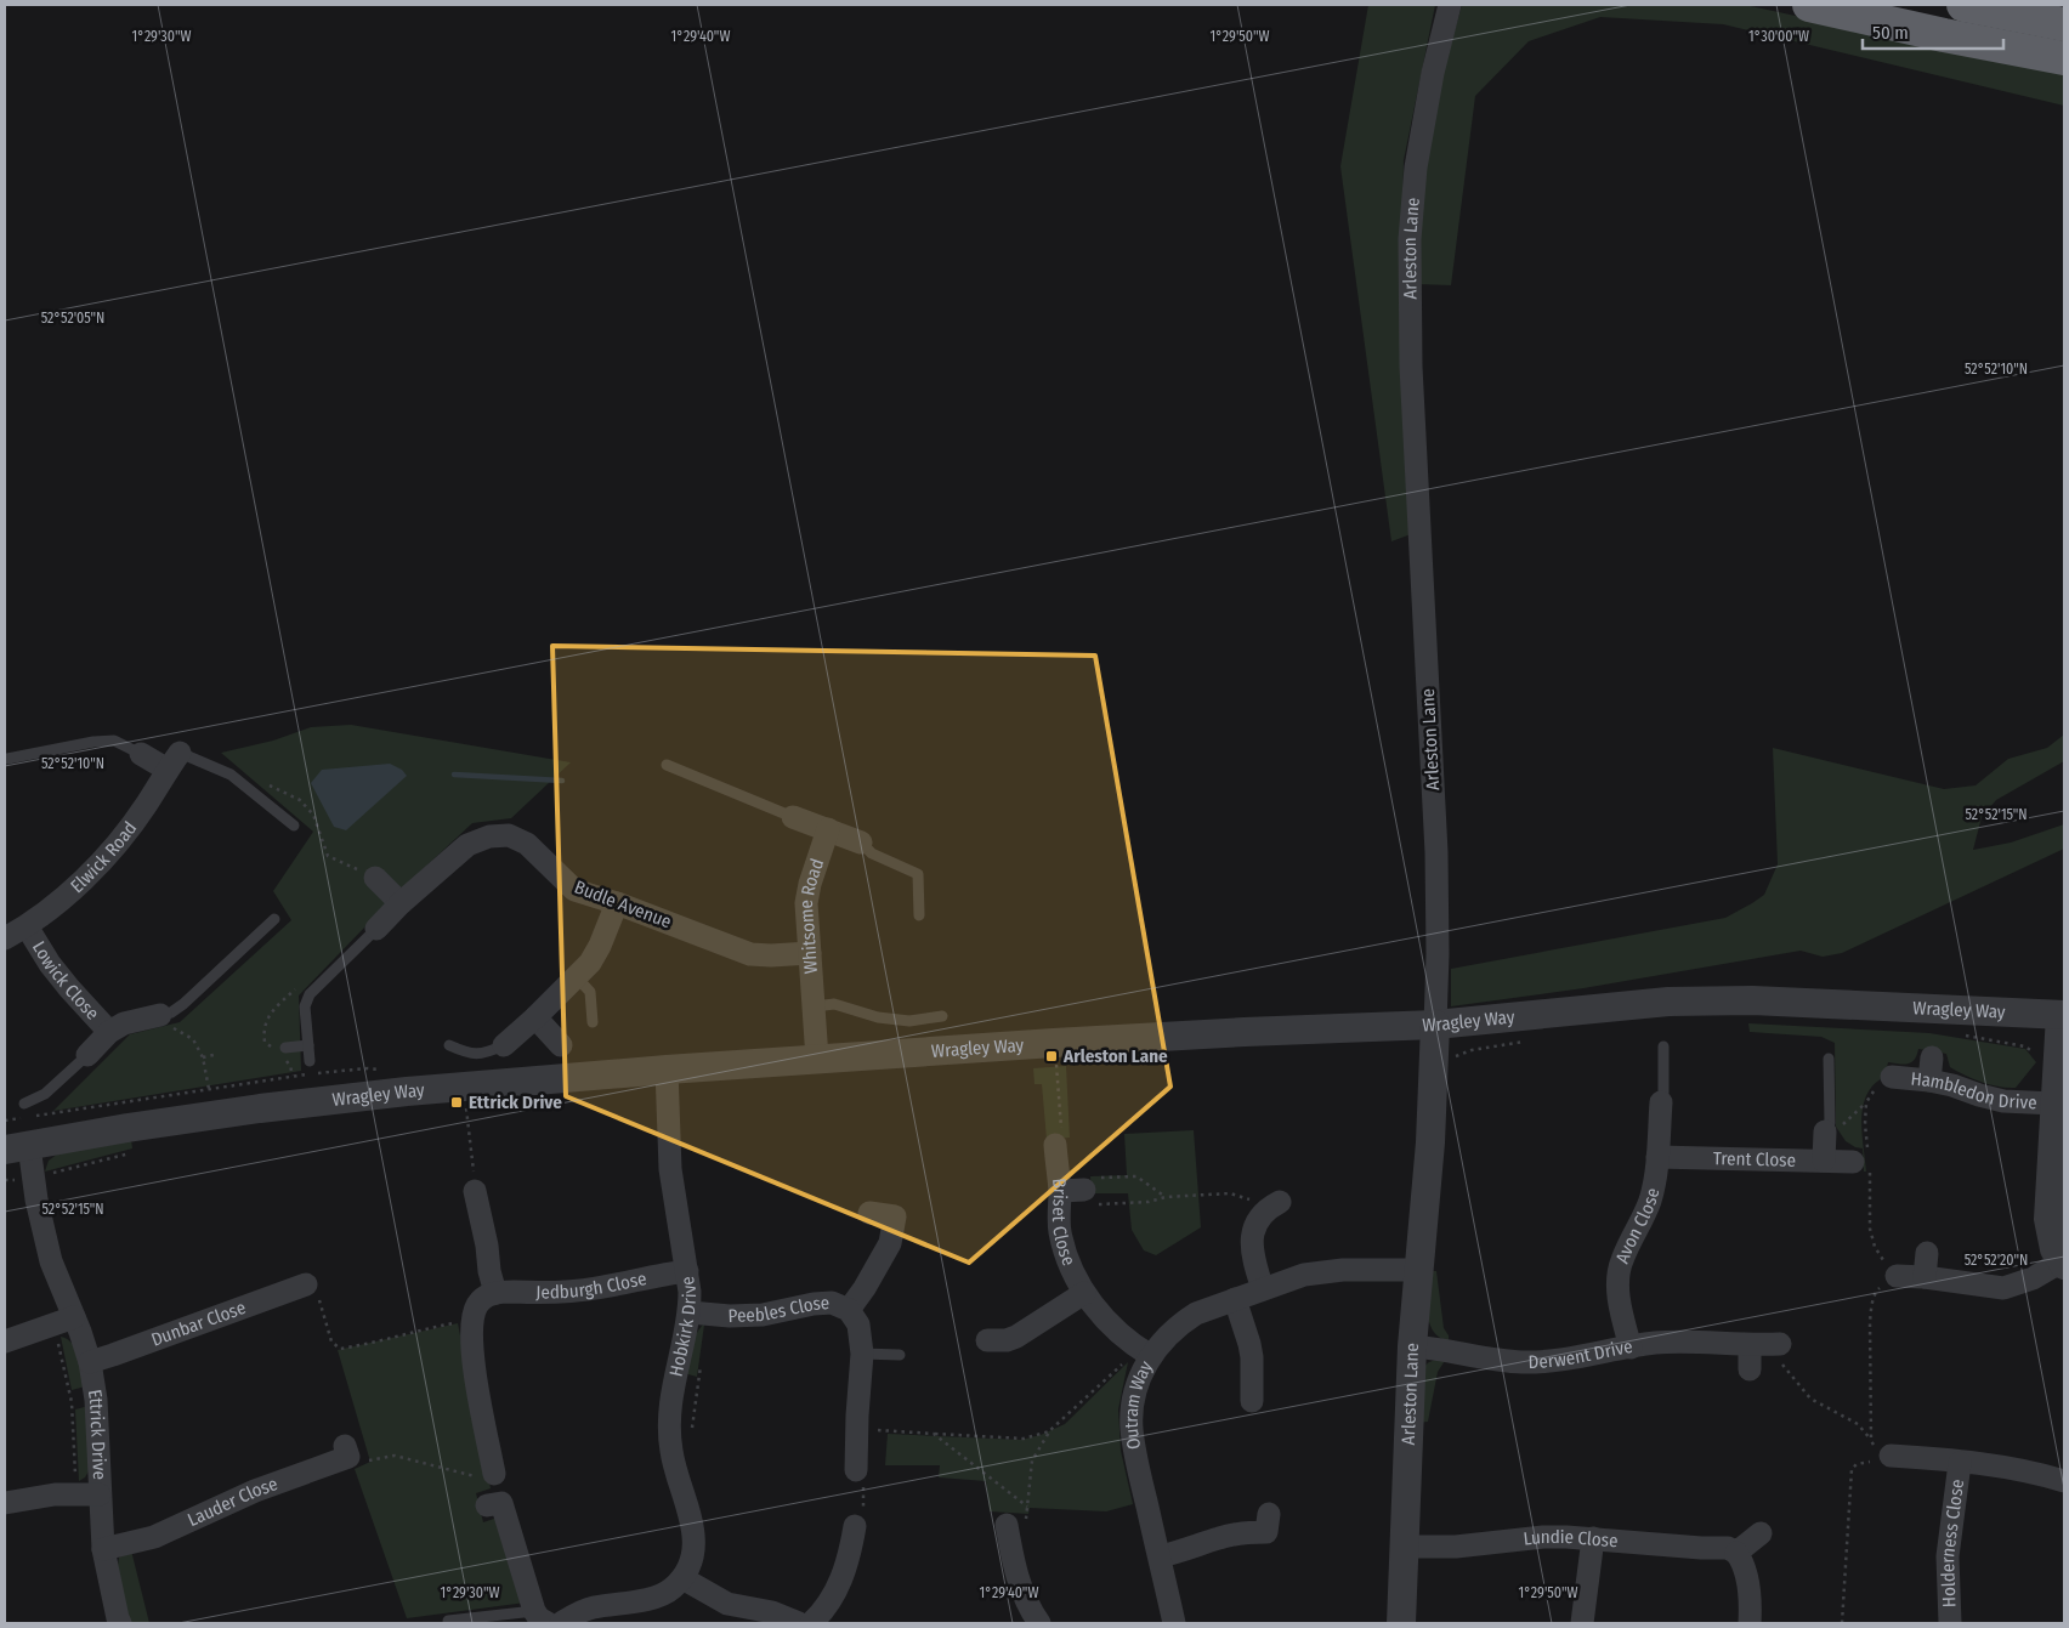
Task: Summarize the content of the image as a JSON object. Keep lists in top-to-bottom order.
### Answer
{
  "streets": {
    "street": [
      "Arleston Lane",
      "Elwick Road",
      "Budle Avenue",
      "Whitsome Road",
      "Lowick Close",
      "Wragley Way",
      "Hambledon Drive",
      "Trent Close",
      "Briset Close",
      "Avon Close",
      "Jedburgh Close",
      "Peebles Close",
      "Dunbar Close",
      "Hobkirk Drive",
      "Derwent Drive",
      "Outram Way",
      "Ettrick Drive",
      "Lauder Close",
      "Lundie Close",
      "Holderness Close"
    ]
  },
  "crossings": [
    ["Arleston Lane", "Wragley Way"],
    ["Arleston Lane", "Derwent Drive"],
    ["Arleston Lane", "Outram Way"],
    ["Arleston Lane", "Lundie Close"],
    ["Elwick Road", "Lowick Close"],
    ["Budle Avenue", "Whitsome Road"],
    ["Whitsome Road", "Wragley Way"],
    ["Wragley Way", "Hobkirk Drive"],
    ["Wragley Way", "Ettrick Drive"],
    ["Trent Close", "Avon Close"],
    ["Briset Close", "Outram Way"],
    ["Avon Close", "Derwent Drive"],
    ["Jedburgh Close", "Hobkirk Drive"],
    ["Peebles Close", "Hobkirk Drive"],
    ["Dunbar Close", "Ettrick Drive"],
    ["Ettrick Drive", "Lauder Close"]
  ],
  "places": {
    "transit": ["Arleston Lane", "Ettrick Drive"]
  },
  "scale_bar": "50 m",
  "coordinates": [
    "1°29'30\"W",
    "1°29'40\"W",
    "1°29'50\"W",
    "1°30'00\"W",
    "52°52'05\"N",
    "52°52'10\"N",
    "52°52'15\"N",
    "52°52'20\"N"
  ]
}
